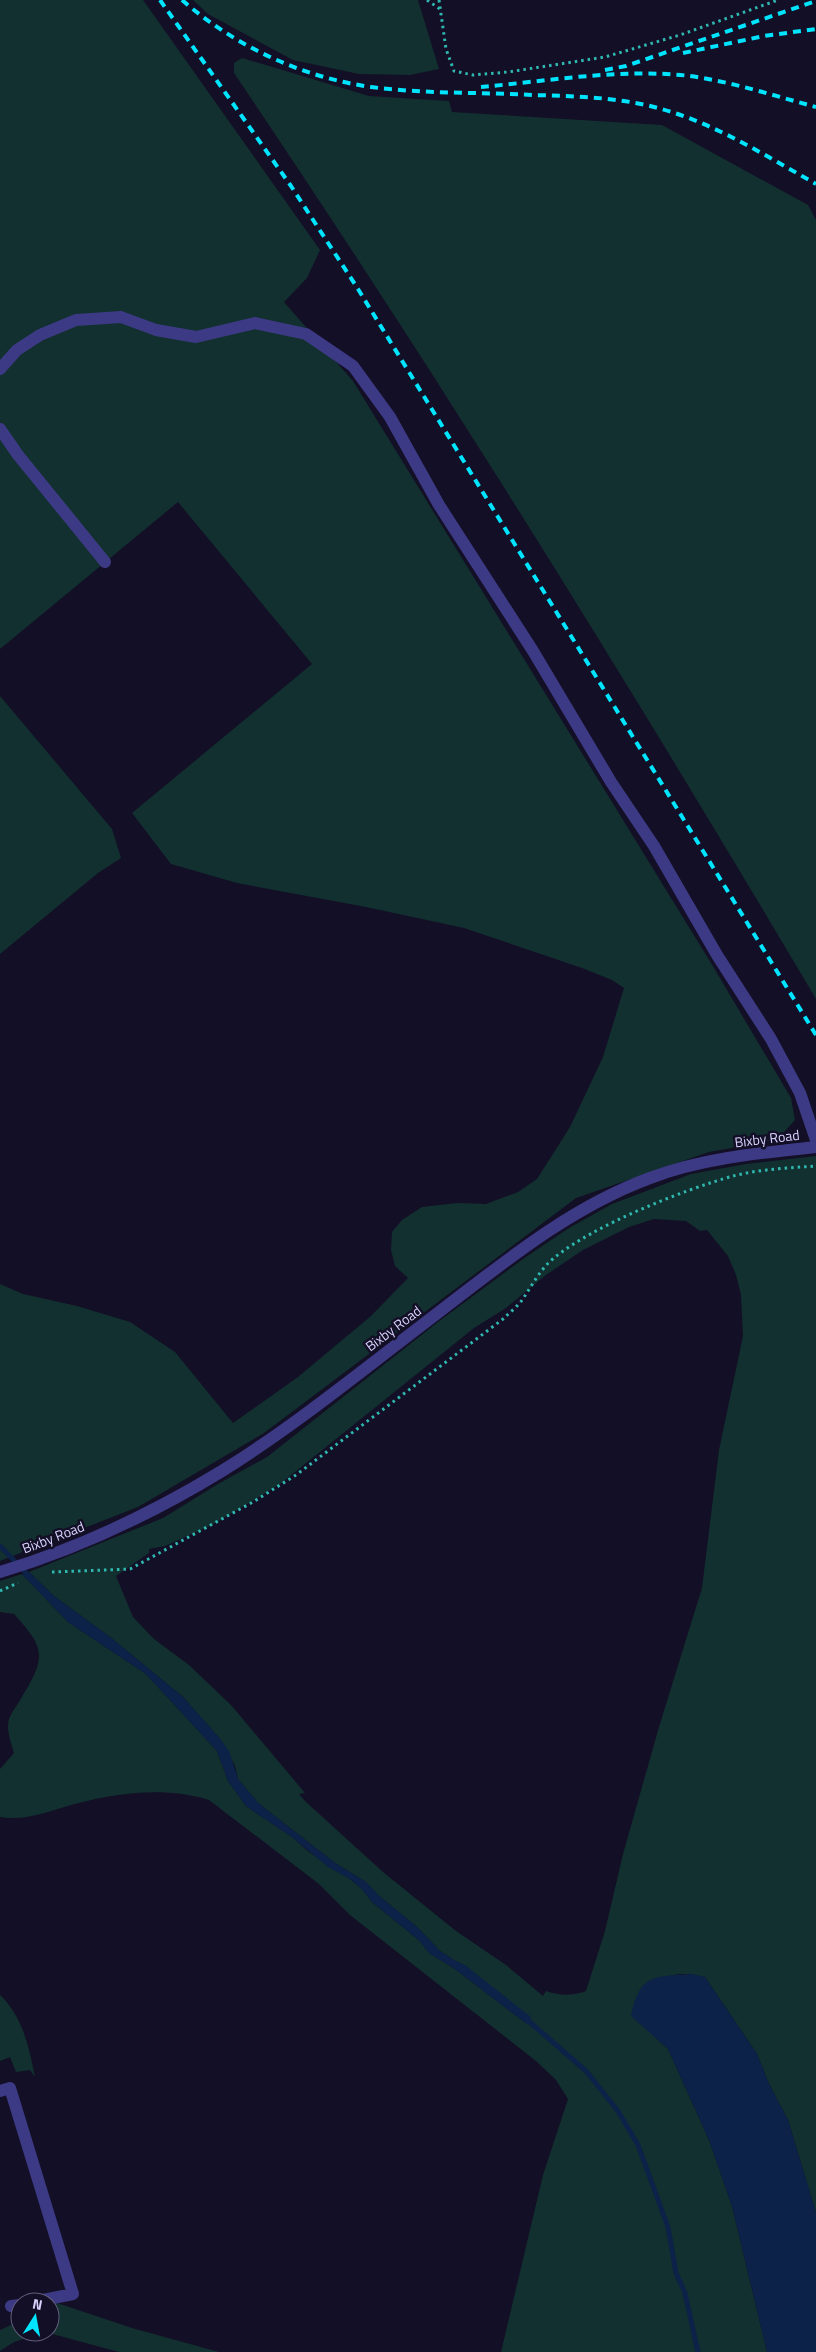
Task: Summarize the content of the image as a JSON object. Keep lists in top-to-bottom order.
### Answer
{
  "streets": {
    "street": ["Bixby Road"]
  },
  "north": "top"
}
